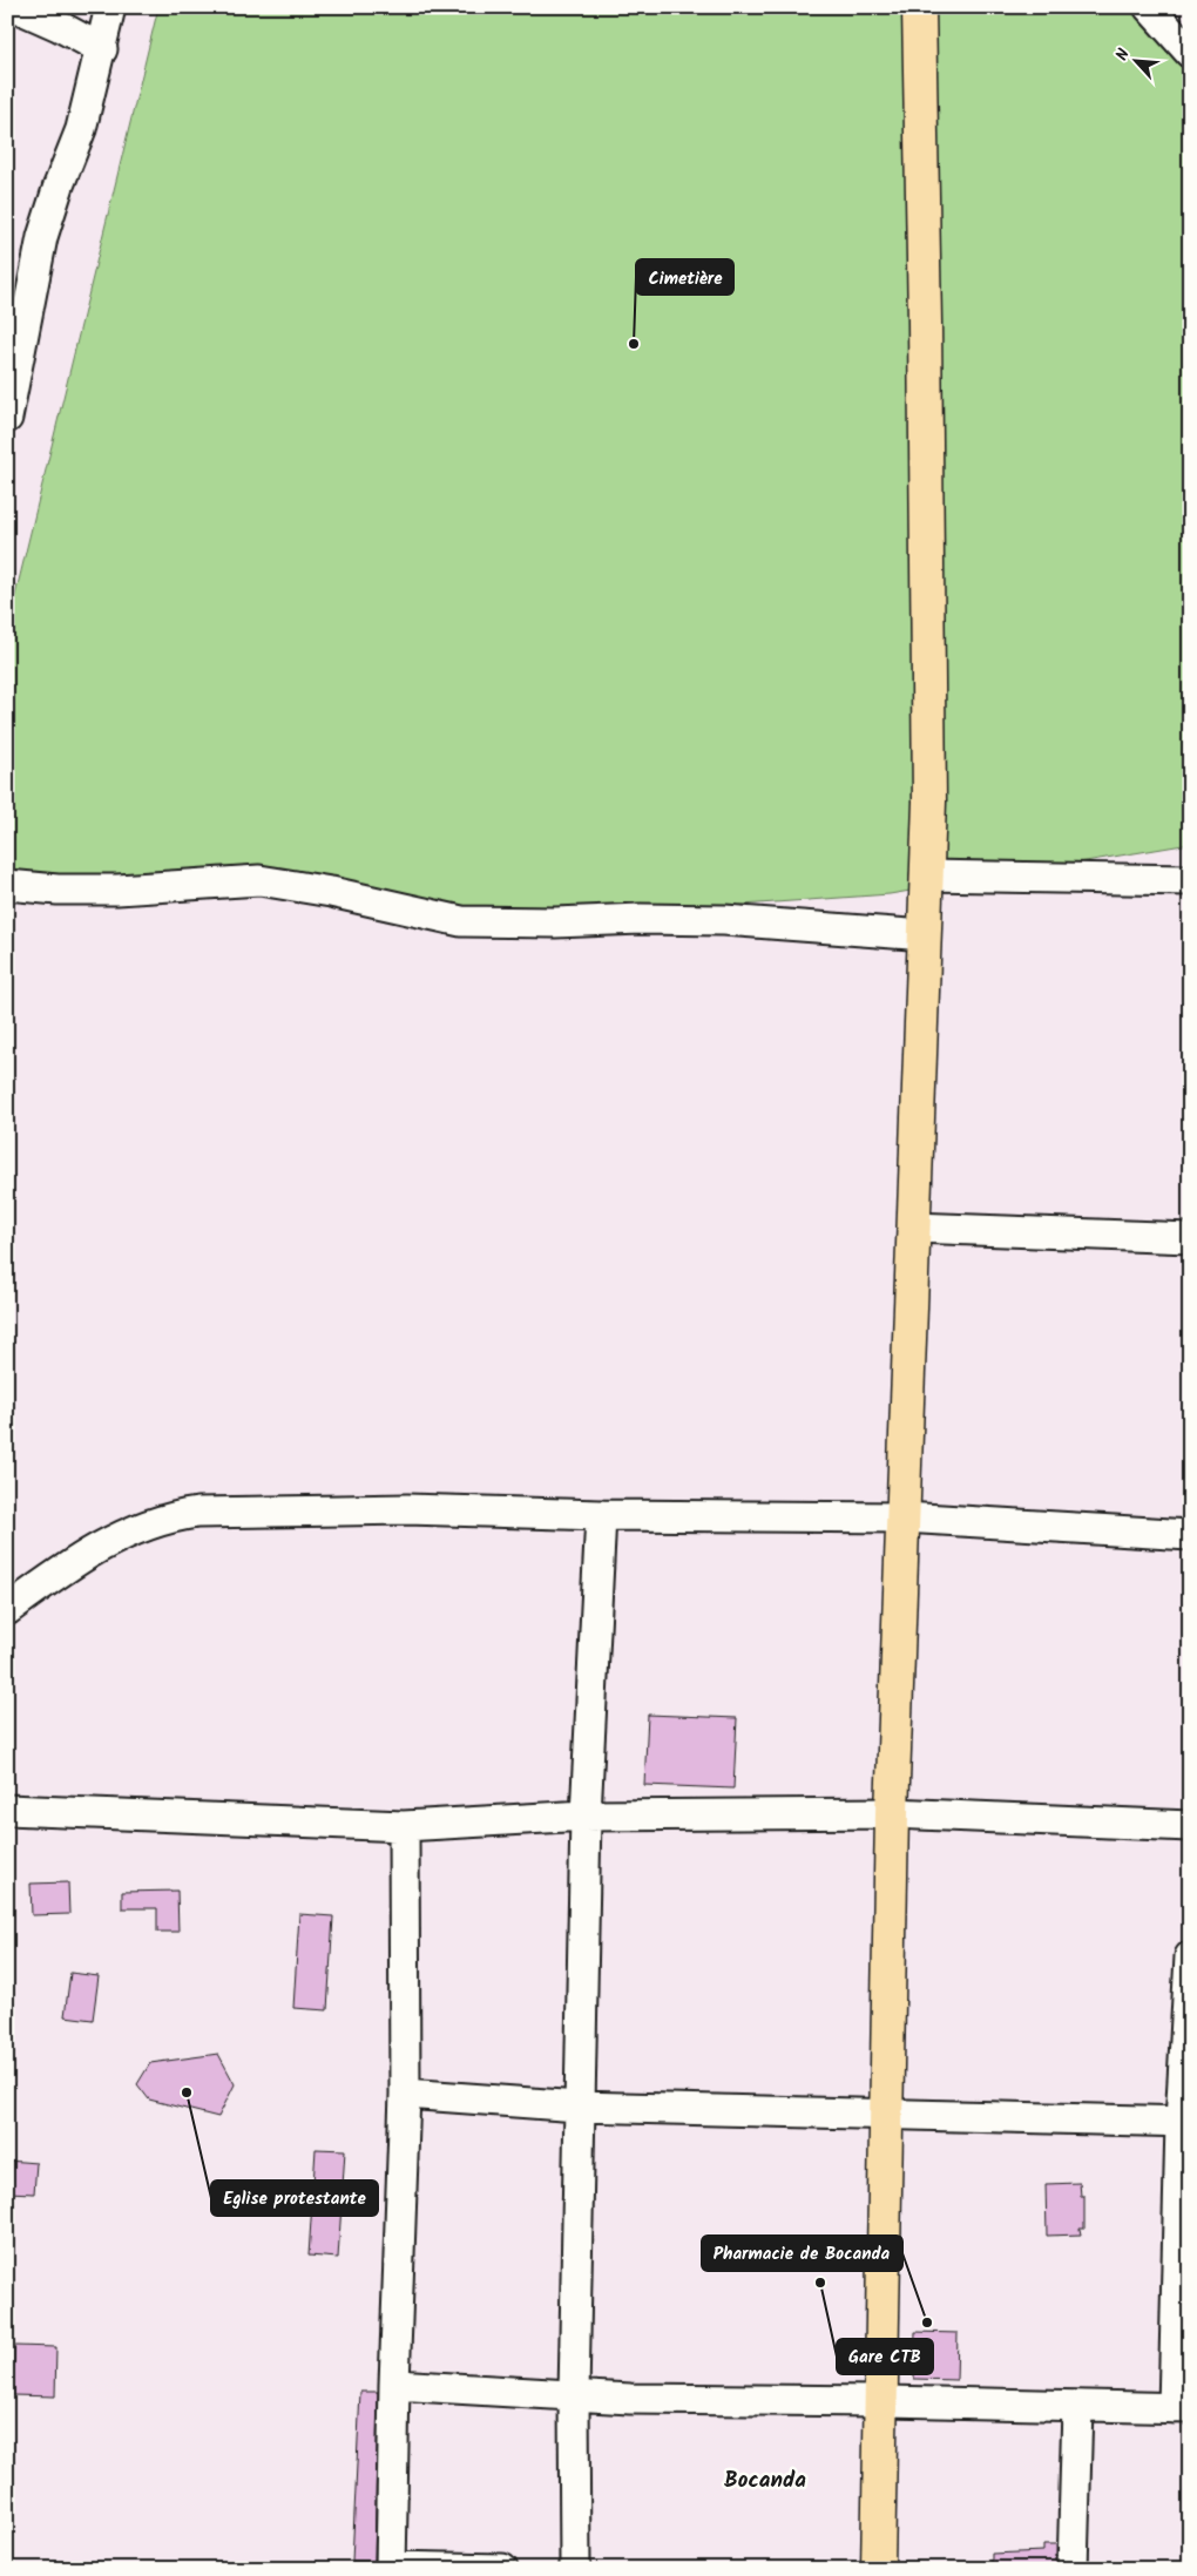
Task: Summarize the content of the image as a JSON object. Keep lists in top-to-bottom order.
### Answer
{
  "districts": ["Bocanda"],
  "places": [
    "Cimetière",
    "Eglise protestante",
    "Gare CTB",
    "Pharmacie de Bocanda"
  ],
  "north": "top left"
}
